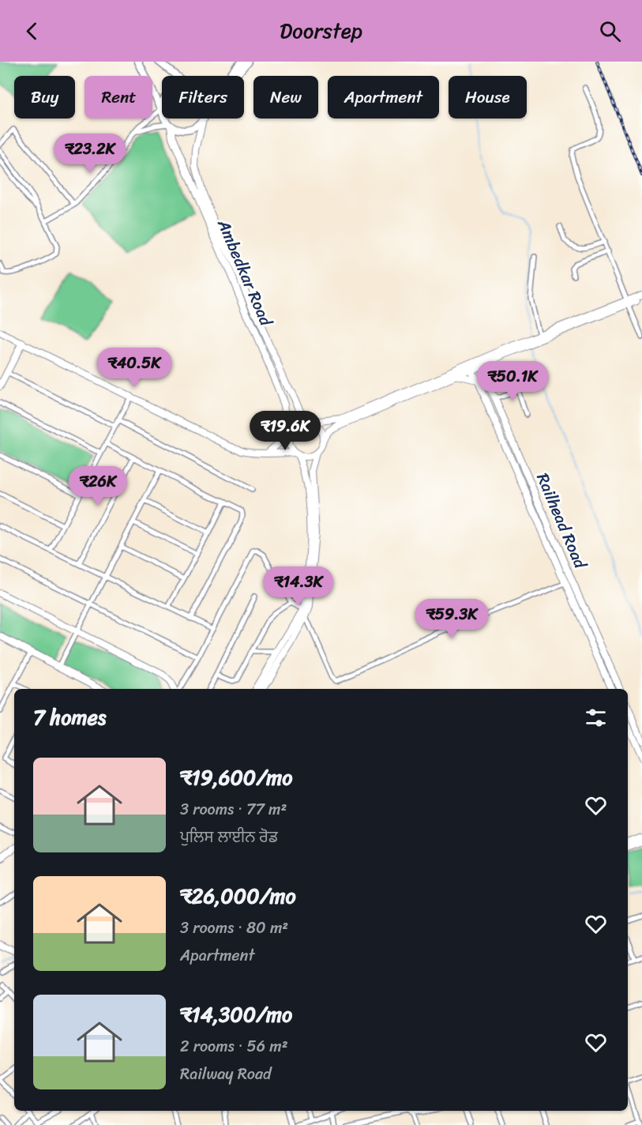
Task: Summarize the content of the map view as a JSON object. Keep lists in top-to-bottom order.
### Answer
{
  "streets": {
    "main road": ["Ambedkar Road", "Railhead Road"]
  },
  "page": {
    "header": "Doorstep",
    "chip": [
      "Buy",
      "Rent",
      "Filters",
      "New",
      "Apartment",
      "House"
    ],
    "price": [
      "₹23.2K",
      "₹40.5K",
      "₹50.1K",
      "₹19.6K",
      "₹26K",
      "₹14.3K",
      "₹59.3K"
    ],
    "heading": "7 homes",
    "list": [
      {
        "name": "₹19,600/mo",
        "note": "3 rooms · 77 m² · ਪੁਲਿਸ ਲਾਈਨ ਰੋਡ"
      },
      {
        "name": "₹26,000/mo",
        "note": "3 rooms · 80 m² · Apartment"
      },
      {
        "name": "₹14,300/mo",
        "note": "2 rooms · 56 m² · Railway Road"
      }
    ]
  }
}
